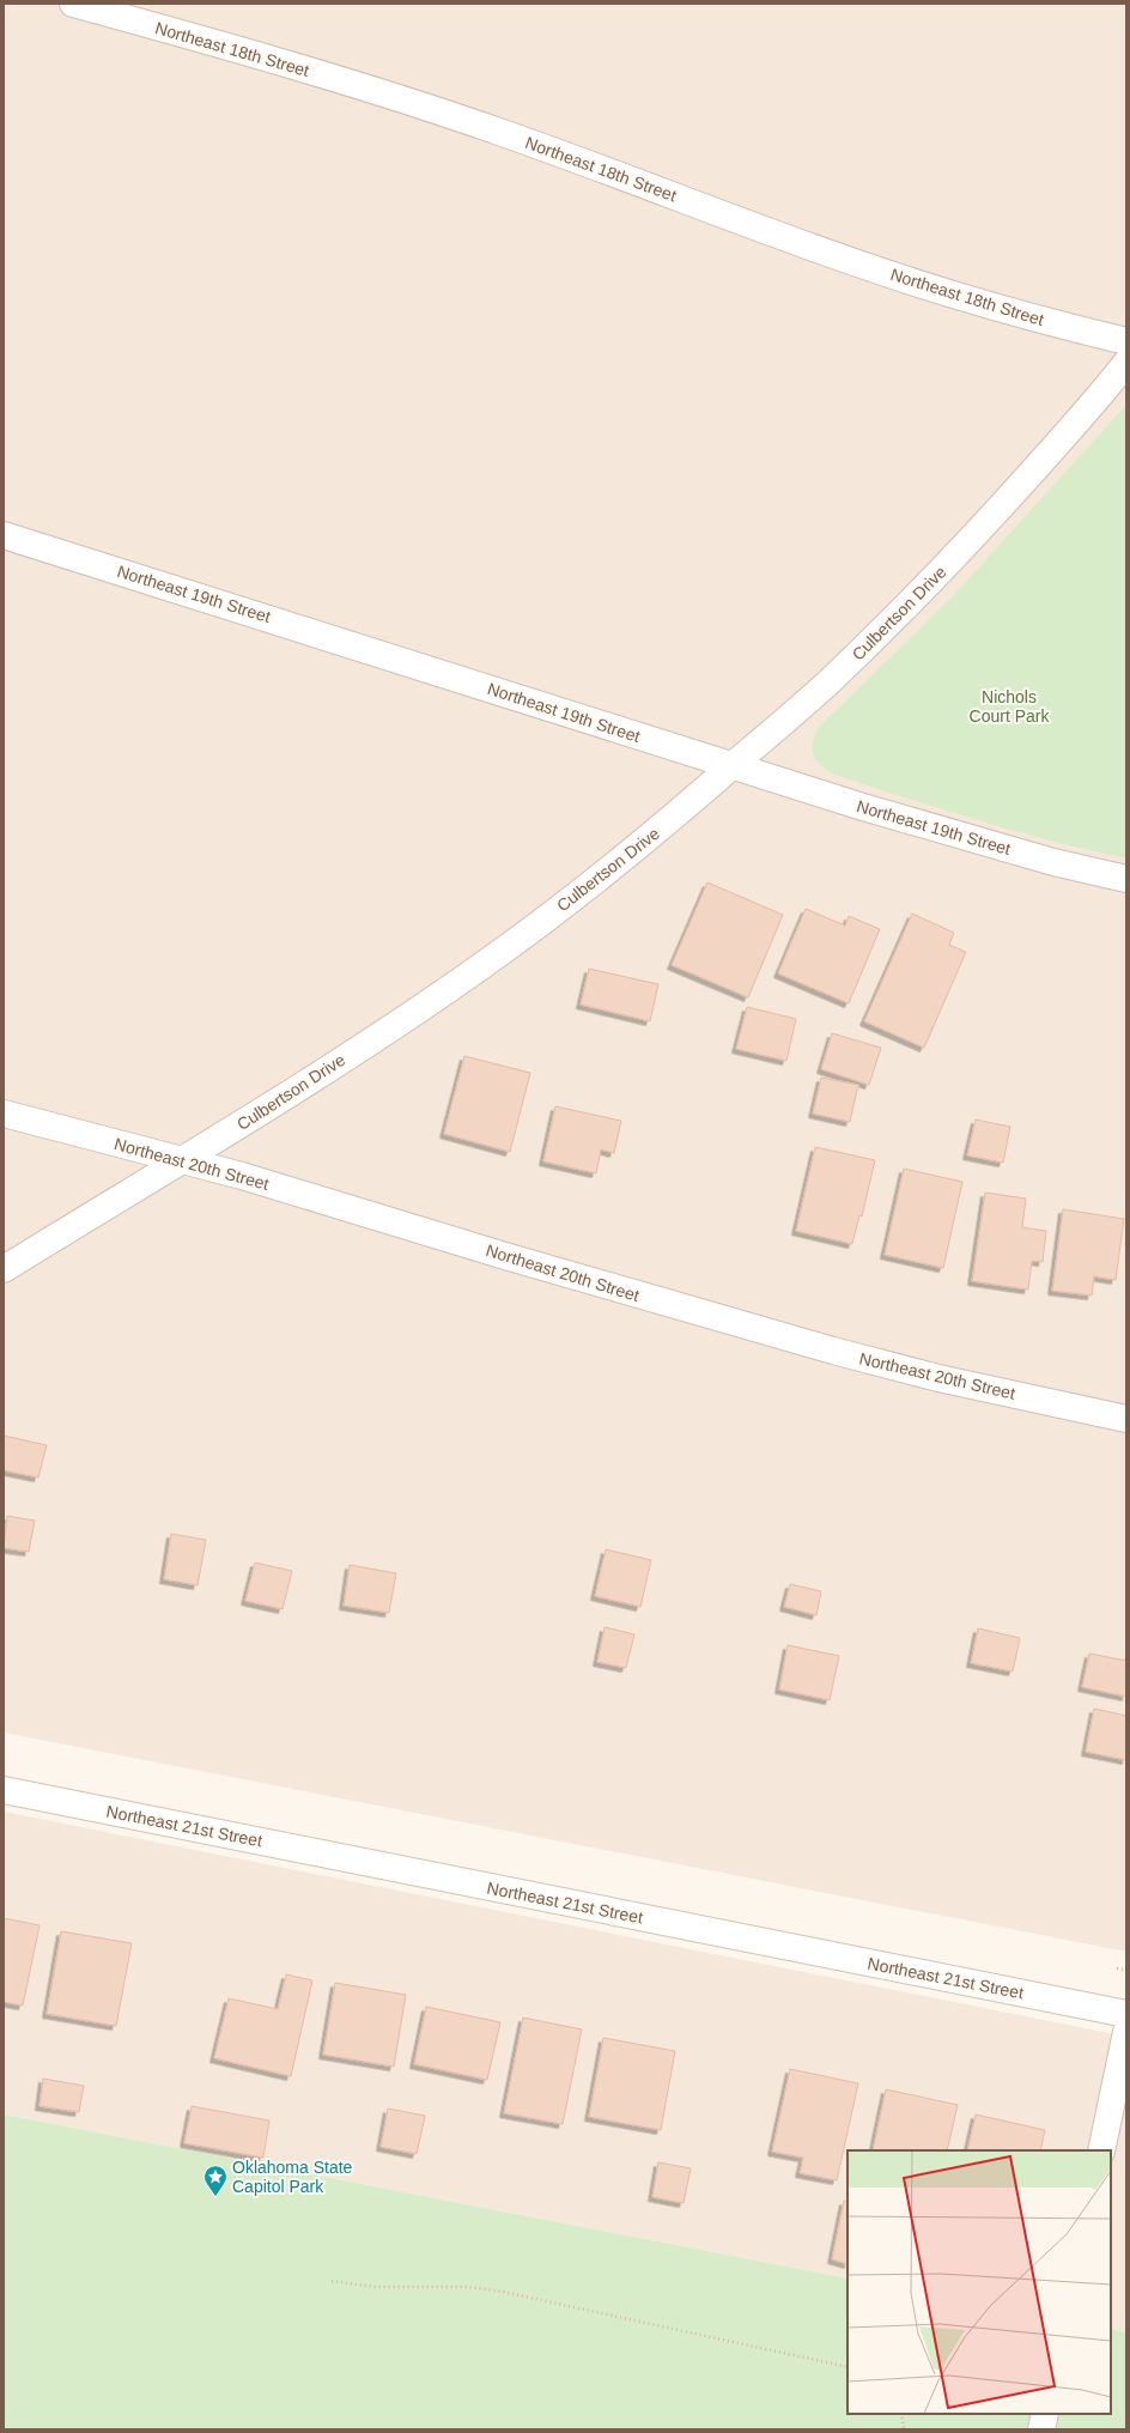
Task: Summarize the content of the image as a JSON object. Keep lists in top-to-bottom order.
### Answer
{
  "streets": {
    "street": [
      "Northeast 18th Street",
      "Northeast 19th Street",
      "Culbertson Drive",
      "Northeast 20th Street",
      "Northeast 21st Street"
    ]
  },
  "crossings": [
    ["Northeast 19th Street", "Culbertson Drive"],
    ["Culbertson Drive", "Northeast 20th Street"]
  ],
  "parks": ["Nichols Court Park"],
  "places": {
    "place": ["Oklahoma State Capitol Park"]
  }
}
